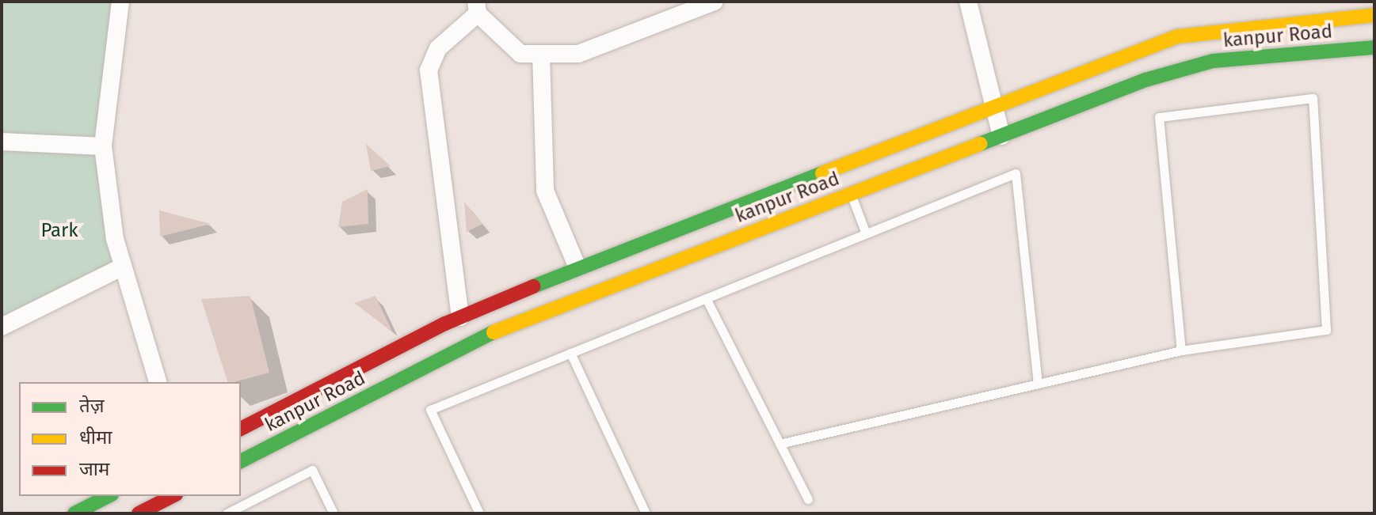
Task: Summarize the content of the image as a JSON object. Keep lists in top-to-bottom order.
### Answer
{
  "streets": {
    "street": ["kanpur Road"]
  },
  "parks": ["Park"],
  "legend": ["तेज़", "धीमा", "जाम"]
}
